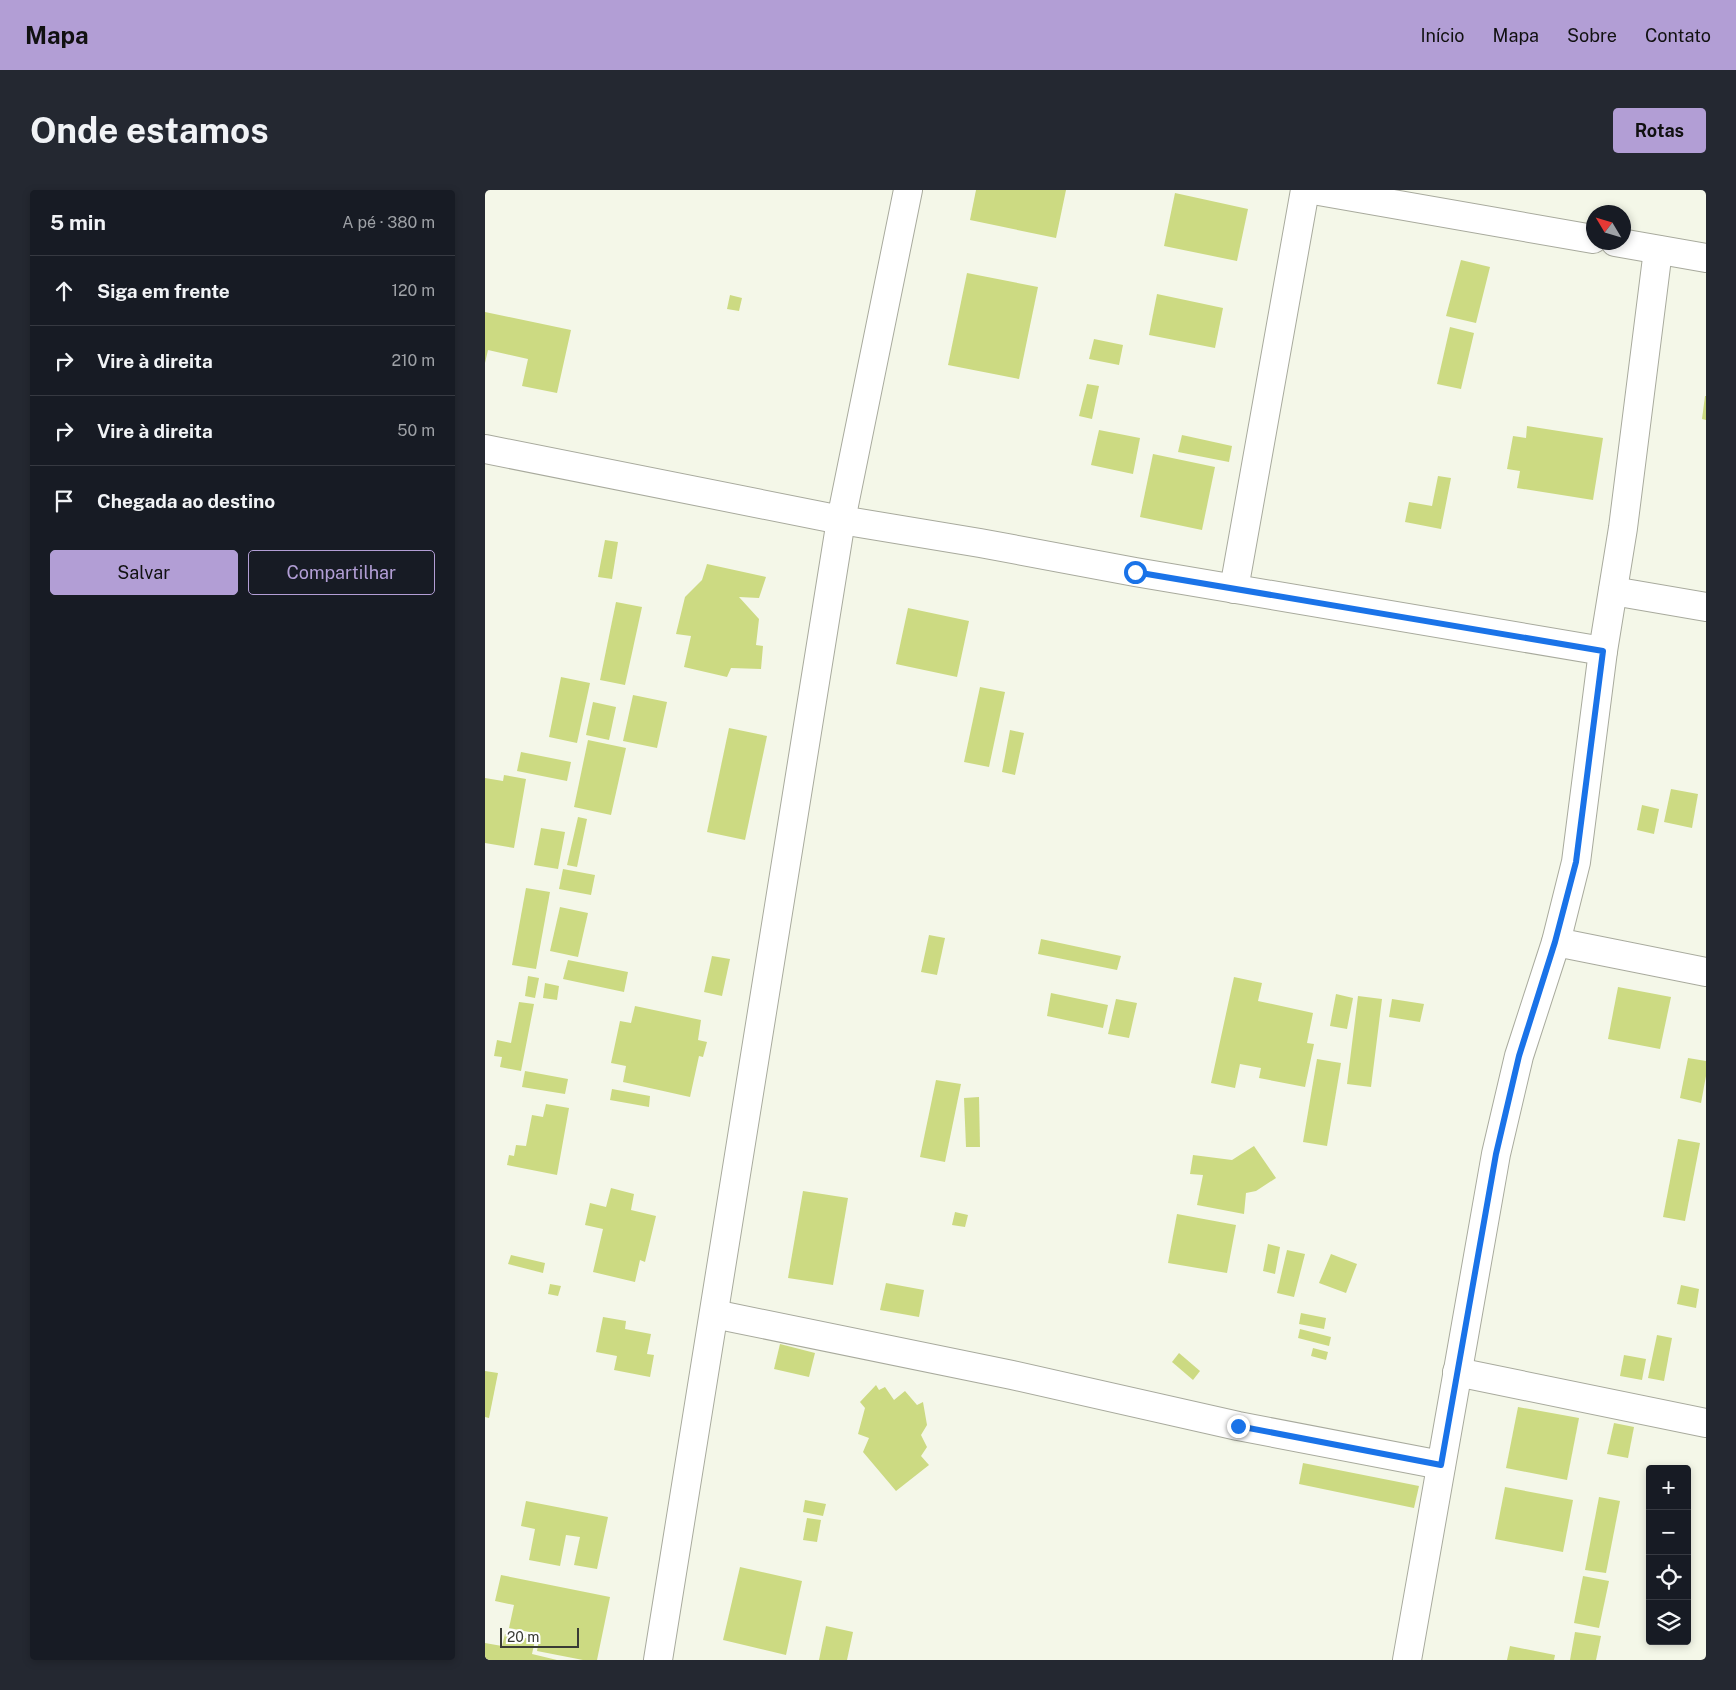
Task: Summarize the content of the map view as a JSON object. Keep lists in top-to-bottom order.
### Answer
{
  "scale_bar": "20 m",
  "north": "top left",
  "page": {
    "header": "Mapa",
    "nav": [
      "Início",
      "Mapa",
      "Sobre",
      "Contato"
    ],
    "buttons": [
      "Rotas",
      ["Salvar", "Compartilhar"]
    ],
    "title": "Onde estamos",
    "heading": ["5 min", "A pé · 380 m"],
    "list": [
      ["Siga em frente", "120 m"],
      ["Vire à direita", "210 m"],
      ["Vire à direita", "50 m"],
      "Chegada ao destino"
    ],
    "map_buttons": ["+", "−"],
    "scale": "20 m"
  }
}
